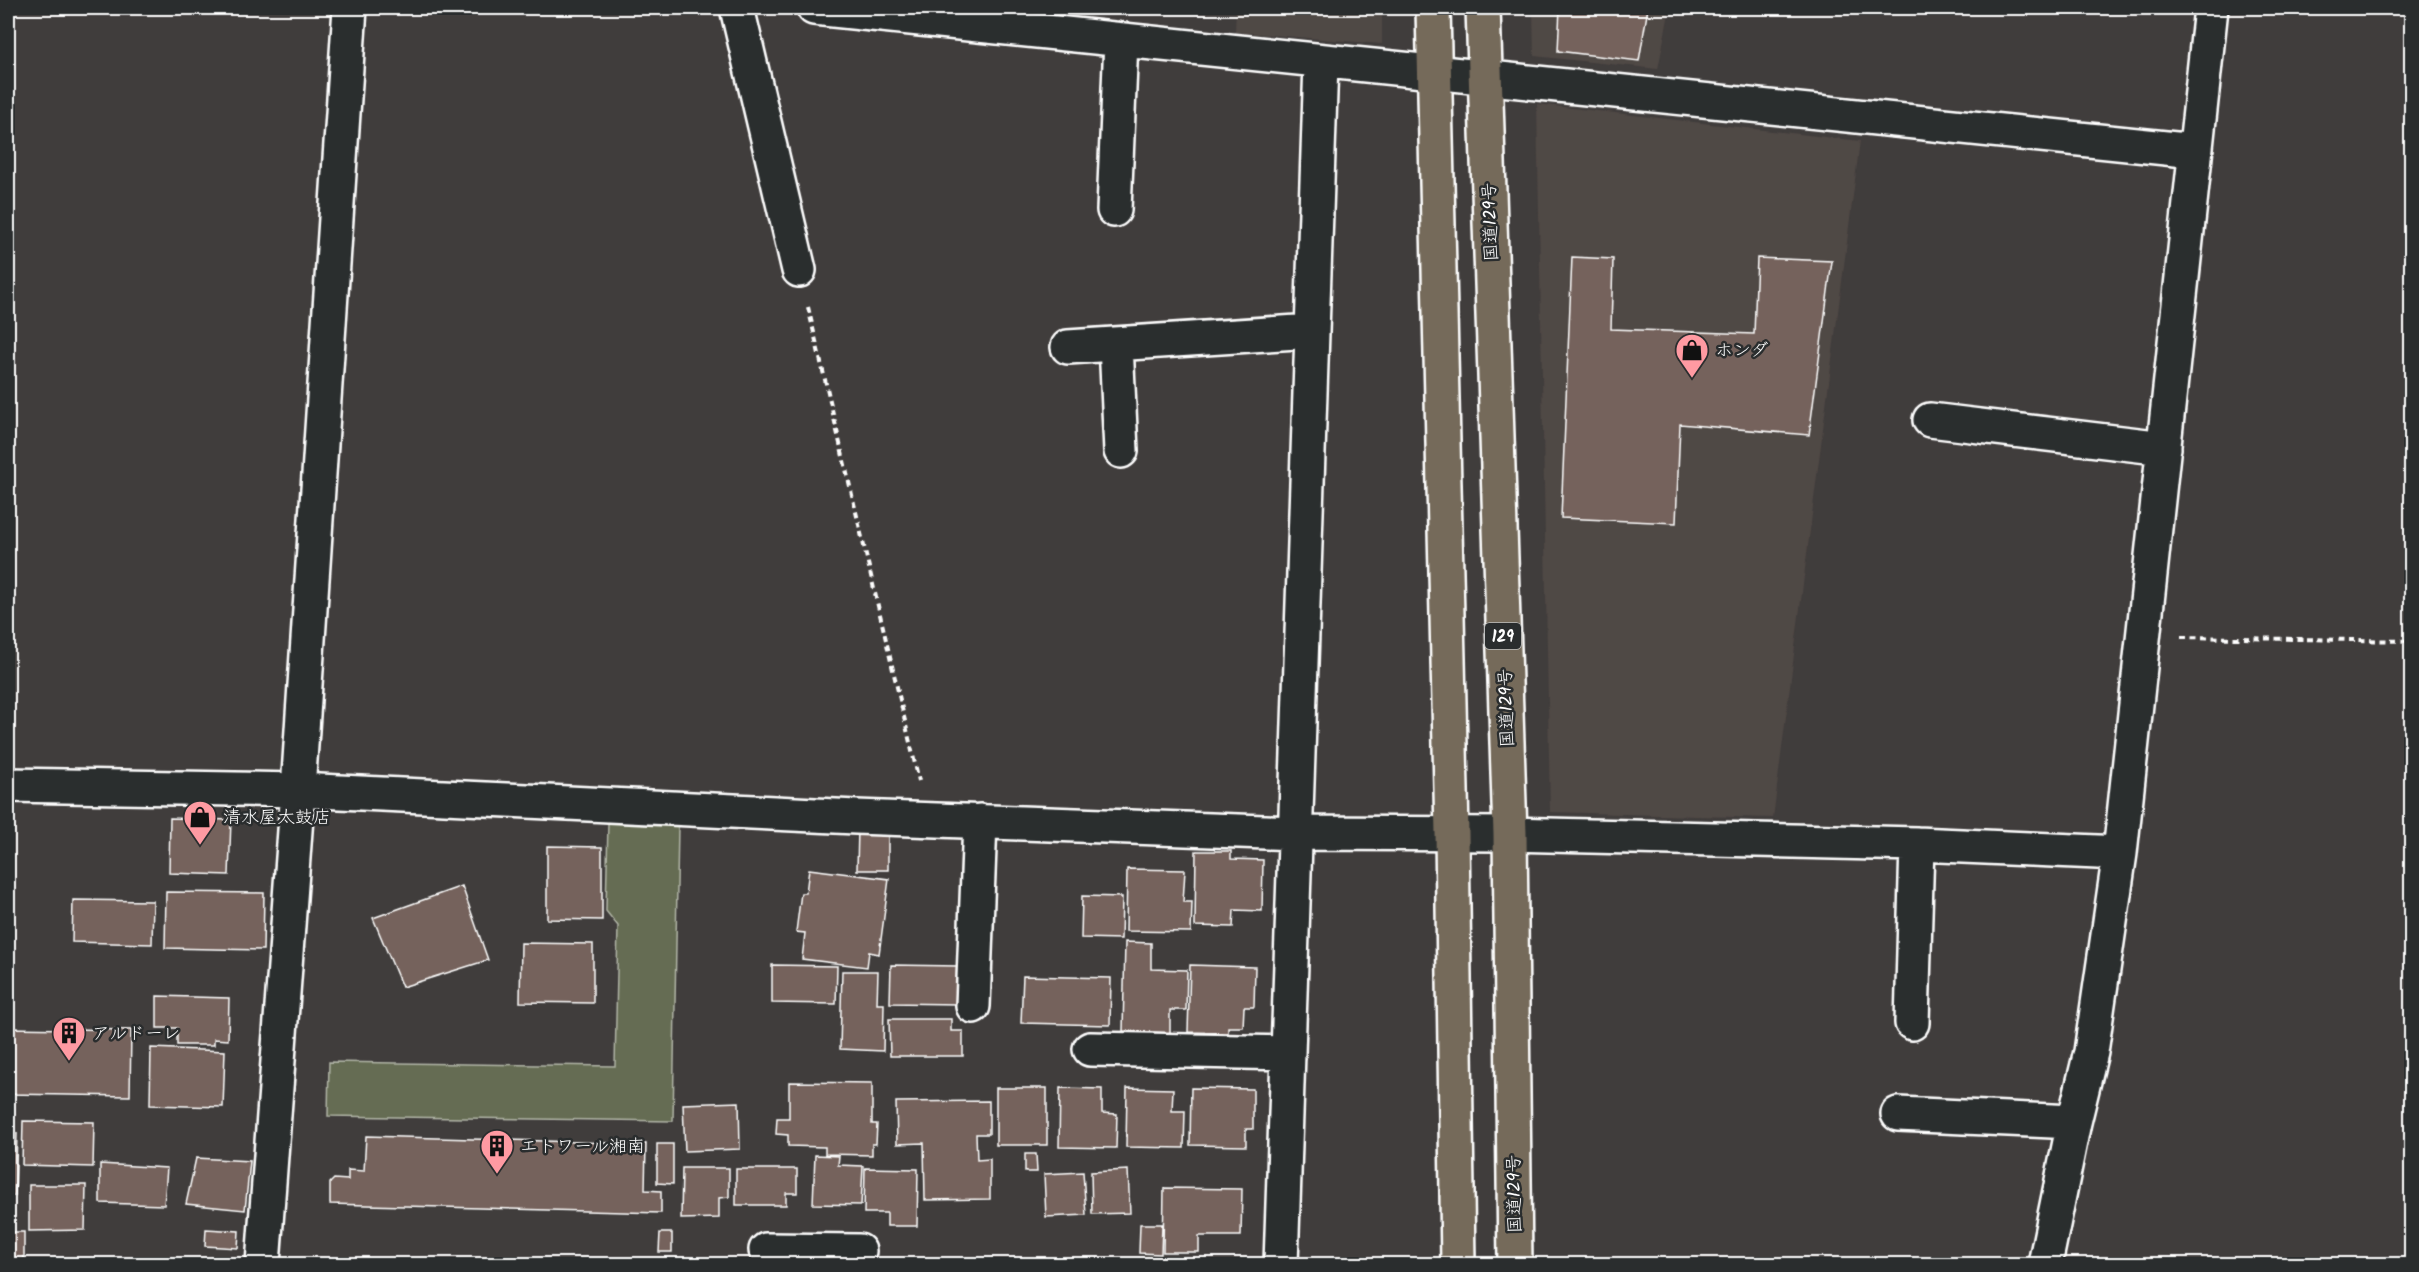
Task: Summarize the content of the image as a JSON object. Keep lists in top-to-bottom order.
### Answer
{
  "streets": {
    "highway": ["国道129号", "129"]
  },
  "places": {
    "shop": ["ホンダ", "清水屋太鼓店"],
    "building": ["アルドーレ", "エトワール湘南"]
  }
}
